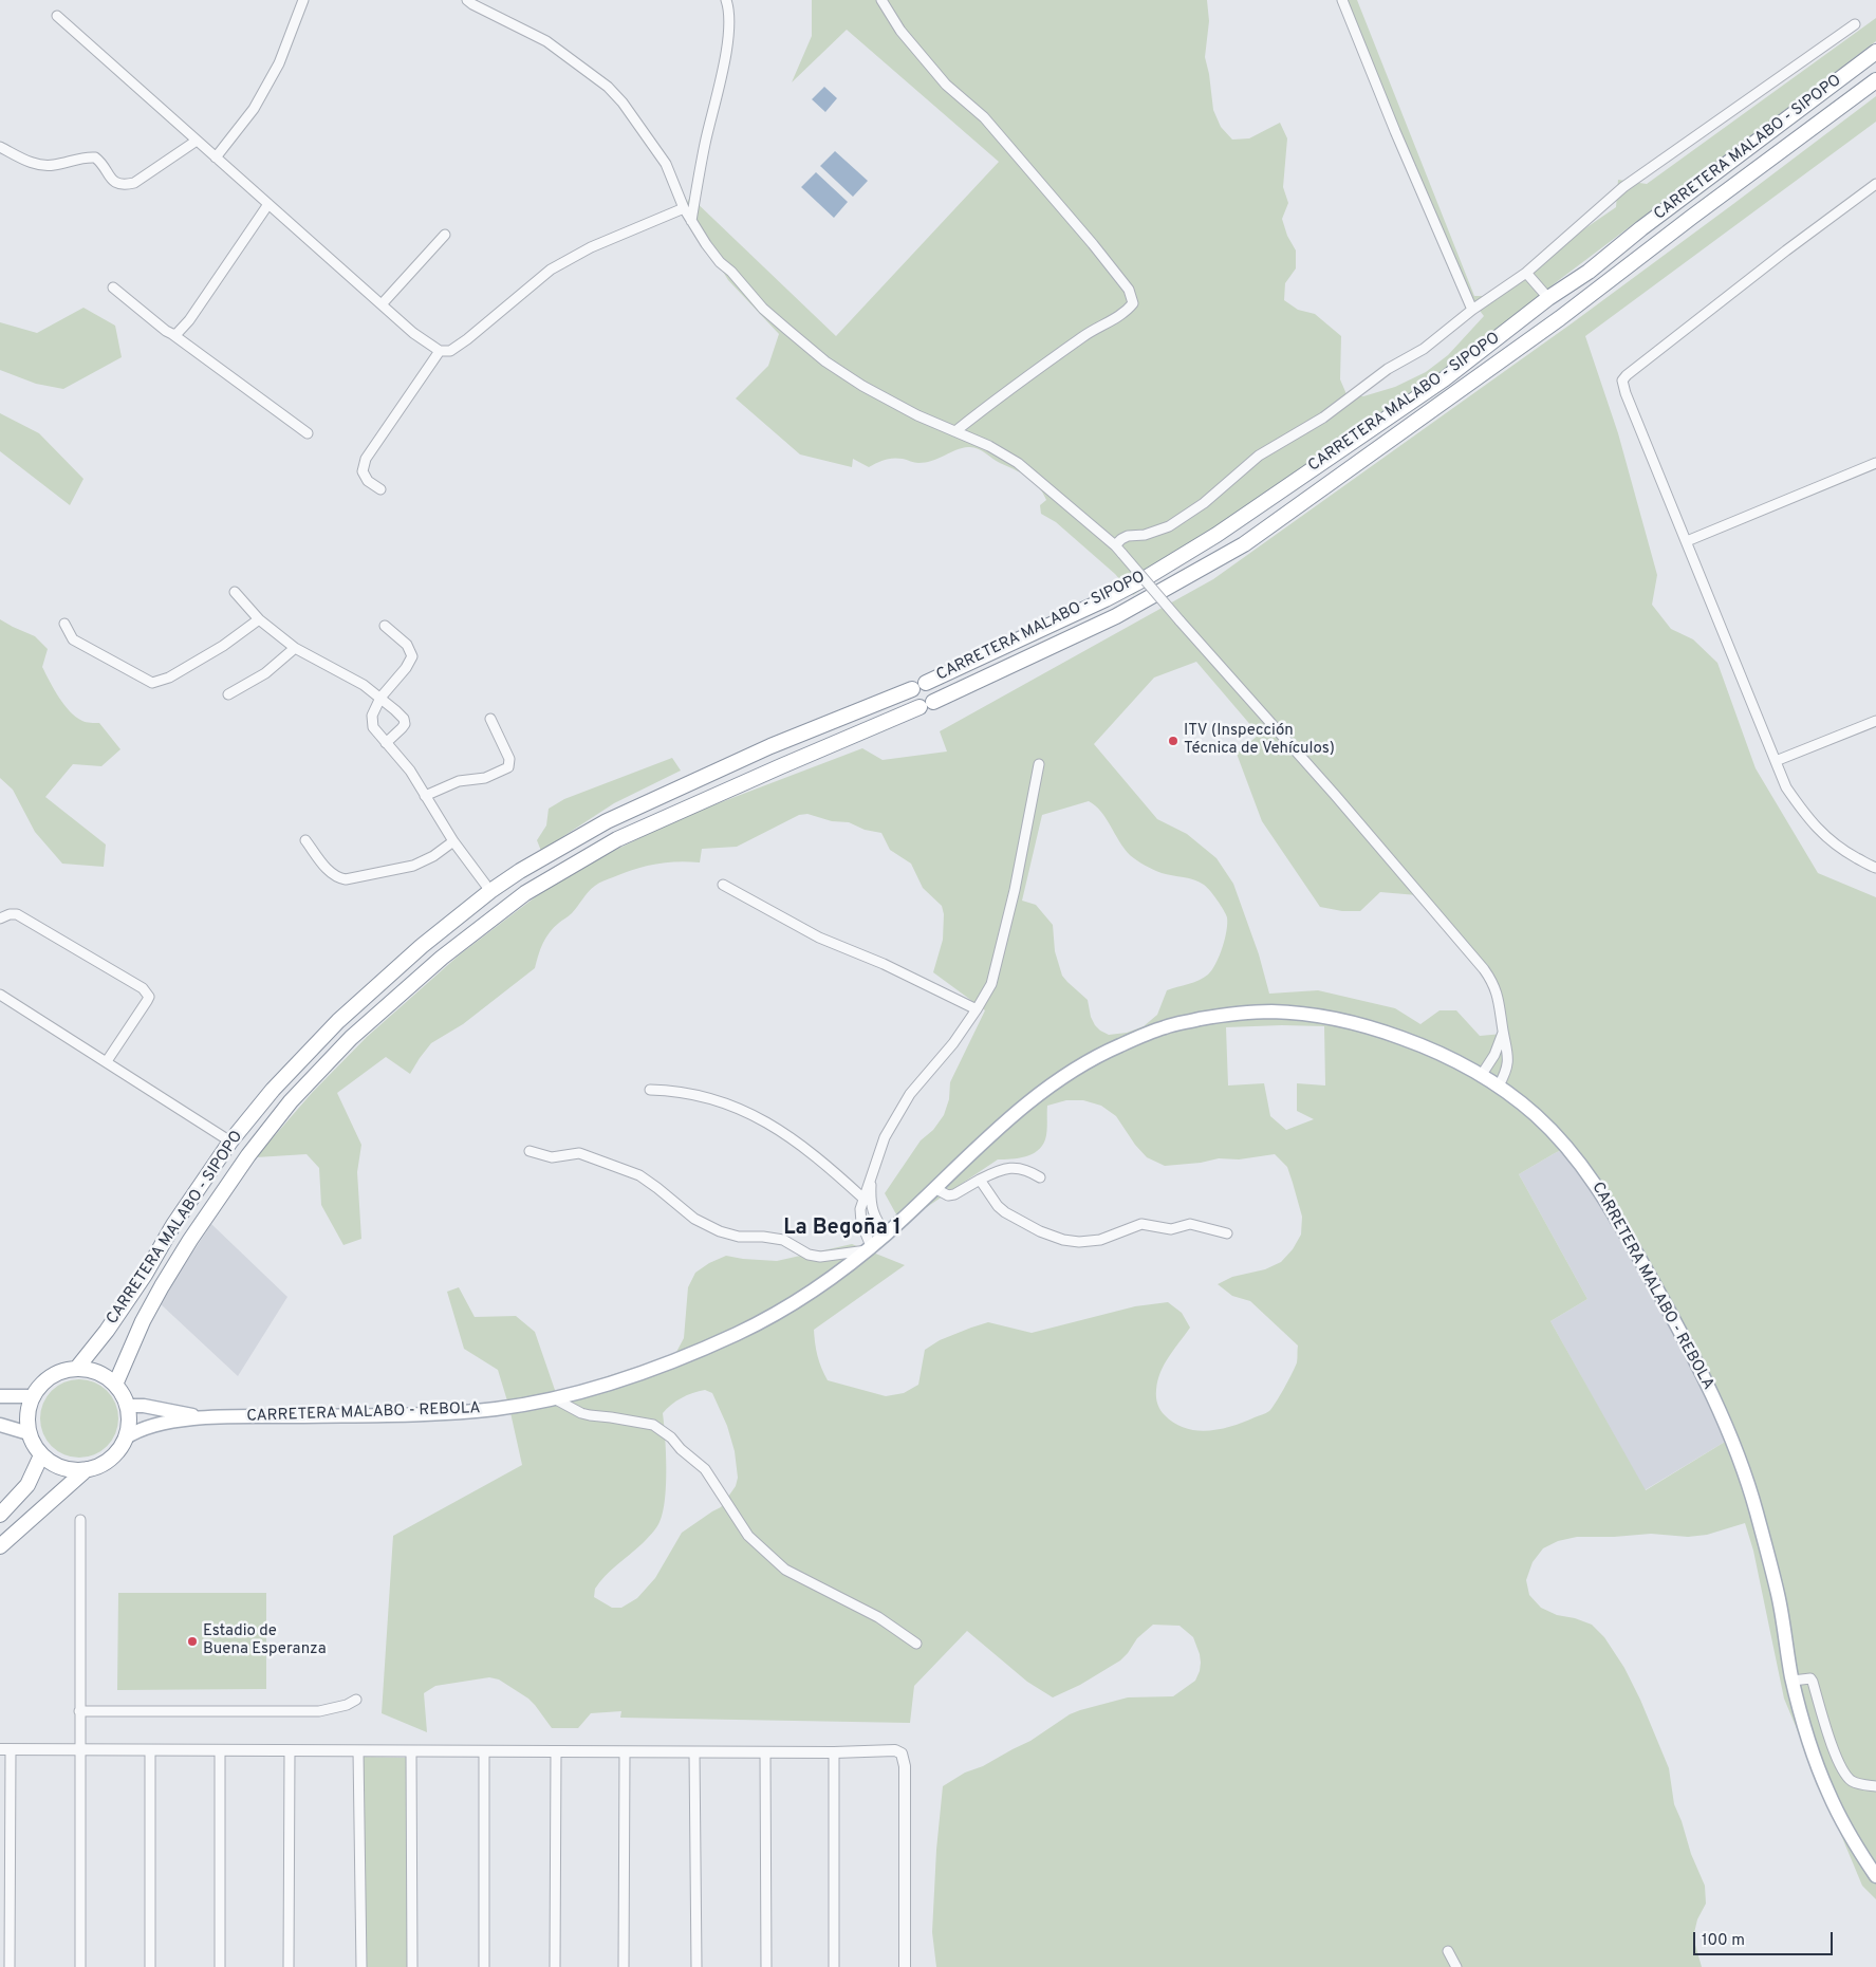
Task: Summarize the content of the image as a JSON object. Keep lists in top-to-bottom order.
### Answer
{
  "streets": {
    "highway": ["CARRETERA MALABO - SIPOPO"],
    "main road": ["CARRETERA MALABO - REBOLA"]
  },
  "crossings": [
    ["CARRETERA MALABO - SIPOPO", "CARRETERA MALABO - REBOLA"]
  ],
  "districts": ["La Begoña 1"],
  "places": ["ITV (Inspección Técnica de Vehículos)", "Estadio de Buena Esperanza"],
  "scale_bar": "100 m"
}
